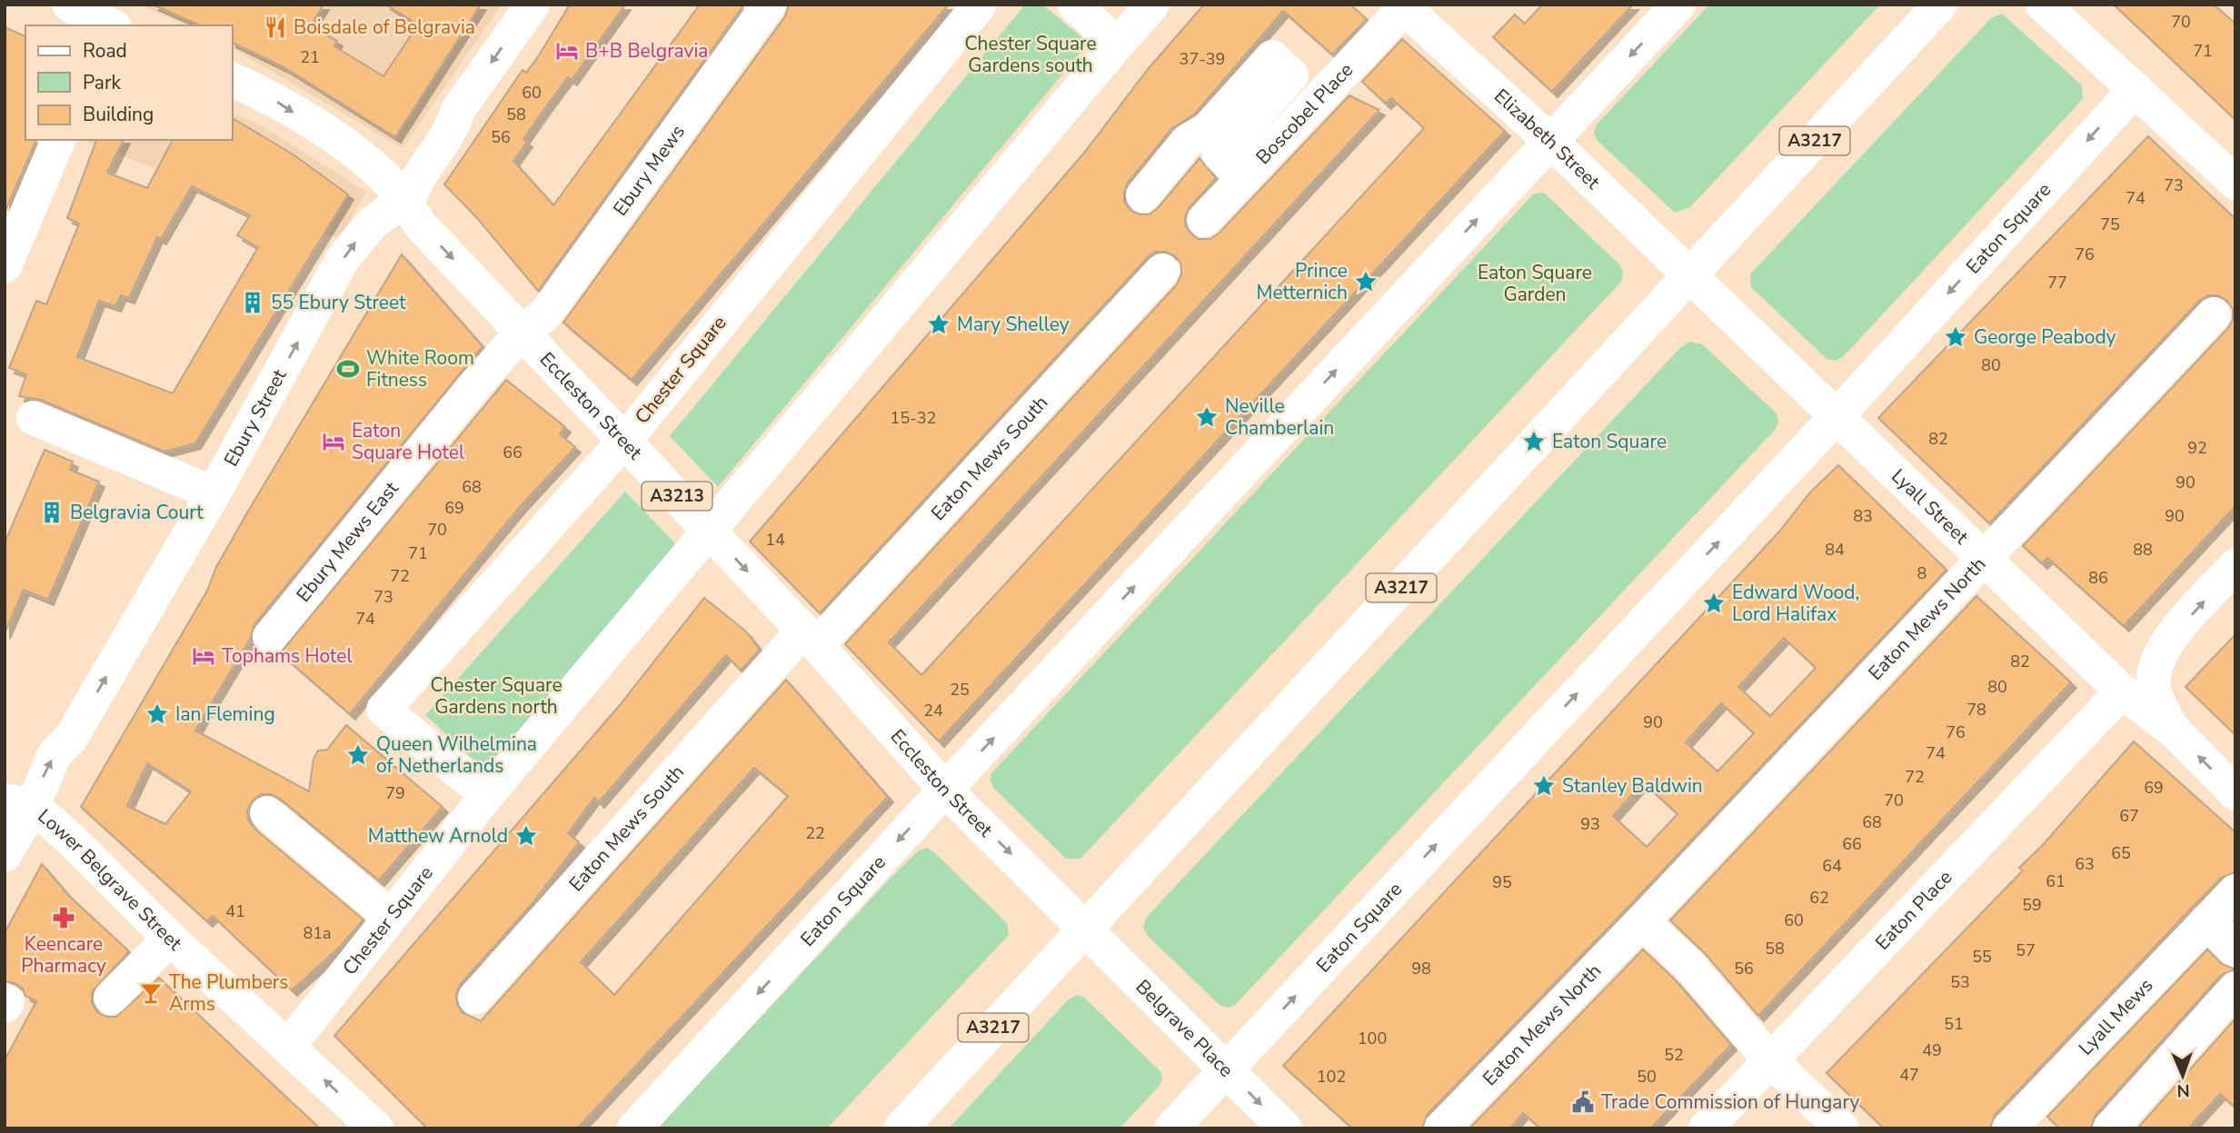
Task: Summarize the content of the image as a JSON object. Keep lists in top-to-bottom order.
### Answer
{
  "streets": {
    "street": [
      "Boscobel Place",
      "Elizabeth Street",
      "A3217",
      "Ebury Mews",
      "Eaton Square",
      "Chester Square",
      "Eccleston Street",
      "Ebury Street",
      "Eaton Mews South",
      "A3213",
      "Lyall Street",
      "Ebury Mews East",
      "Eaton Mews North",
      "Lower Belgrave Street",
      "Eaton Place",
      "Lyall Mews",
      "Belgrave Place"
    ]
  },
  "crossings": [
    ["Boscobel Place", "Elizabeth Street"],
    ["Elizabeth Street", "A3217"],
    ["Elizabeth Street", "Eaton Square"],
    ["Elizabeth Street", "Lyall Street"],
    ["A3217", "Eccleston Street"],
    ["A3217", "Lyall Street"],
    ["A3217", "Belgrave Place"],
    ["Ebury Mews", "Eccleston Street"],
    ["Ebury Mews", "Ebury Mews East"],
    ["Eaton Square", "Eccleston Street"],
    ["Eaton Square", "Lyall Street"],
    ["Eaton Square", "Belgrave Place"],
    ["Chester Square", "Eccleston Street"],
    ["Chester Square", "Lower Belgrave Street"],
    ["Eccleston Street", "Ebury Street"],
    ["Eccleston Street", "Eaton Mews South"],
    ["Eccleston Street", "Ebury Mews East"],
    ["Eccleston Street", "Belgrave Place"],
    ["Ebury Street", "Lower Belgrave Street"],
    ["Lyall Street", "Eaton Mews North"],
    ["Lyall Street", "Eaton Place"]
  ],
  "one_way": ["Eccleston Street", "Ebury Street"],
  "parks": ["Chester Square Gardens south", "Eaton Square Garden", "Chester Square Gardens north"],
  "places": {
    "restaurant": ["Boisdale of Belgravia"],
    "hotel": ["B+B Belgravia", "Eaton Square Hotel", "Tophams Hotel"],
    "place": [
      "Prince Metternich",
      "Mary Shelley",
      "George Peabody",
      "Neville Chamberlain",
      "Eaton Square",
      "Edward Wood, Lord Halifax",
      "Ian Fleming",
      "Queen Wilhelmina of Netherlands",
      "Stanley Baldwin",
      "Matthew Arnold"
    ],
    "building": ["55 Ebury Street", "Belgravia Court"],
    "sports": ["White Room Fitness"],
    "pharmacy": ["Keencare Pharmacy"],
    "bar": ["The Plumbers Arms"],
    "public building": ["Trade Commission of Hungary"]
  },
  "house_numbers": [
    "70",
    "71",
    "21",
    "37-39",
    "60",
    "58",
    "56",
    "73",
    "74",
    "75",
    "76",
    "77",
    "80",
    "15-32",
    "82",
    "92",
    "66",
    "90",
    "68",
    "69",
    "83",
    "90",
    "70",
    "14",
    "84",
    "88",
    "71",
    "8",
    "72",
    "86",
    "73",
    "74",
    "82",
    "80",
    "25",
    "78",
    "24",
    "90",
    "76",
    "74",
    "72",
    "69",
    "79",
    "70",
    "67",
    "68",
    "93",
    "22",
    "66",
    "65",
    "63",
    "64",
    "61",
    "95",
    "62",
    "59",
    "41",
    "60",
    "81a",
    "58",
    "57",
    "55",
    "98",
    "56",
    "53",
    "51",
    "100",
    "49",
    "52",
    "47",
    "102",
    "50"
  ],
  "legend": ["Road", "Park", "Building"],
  "north": "bottom"
}
